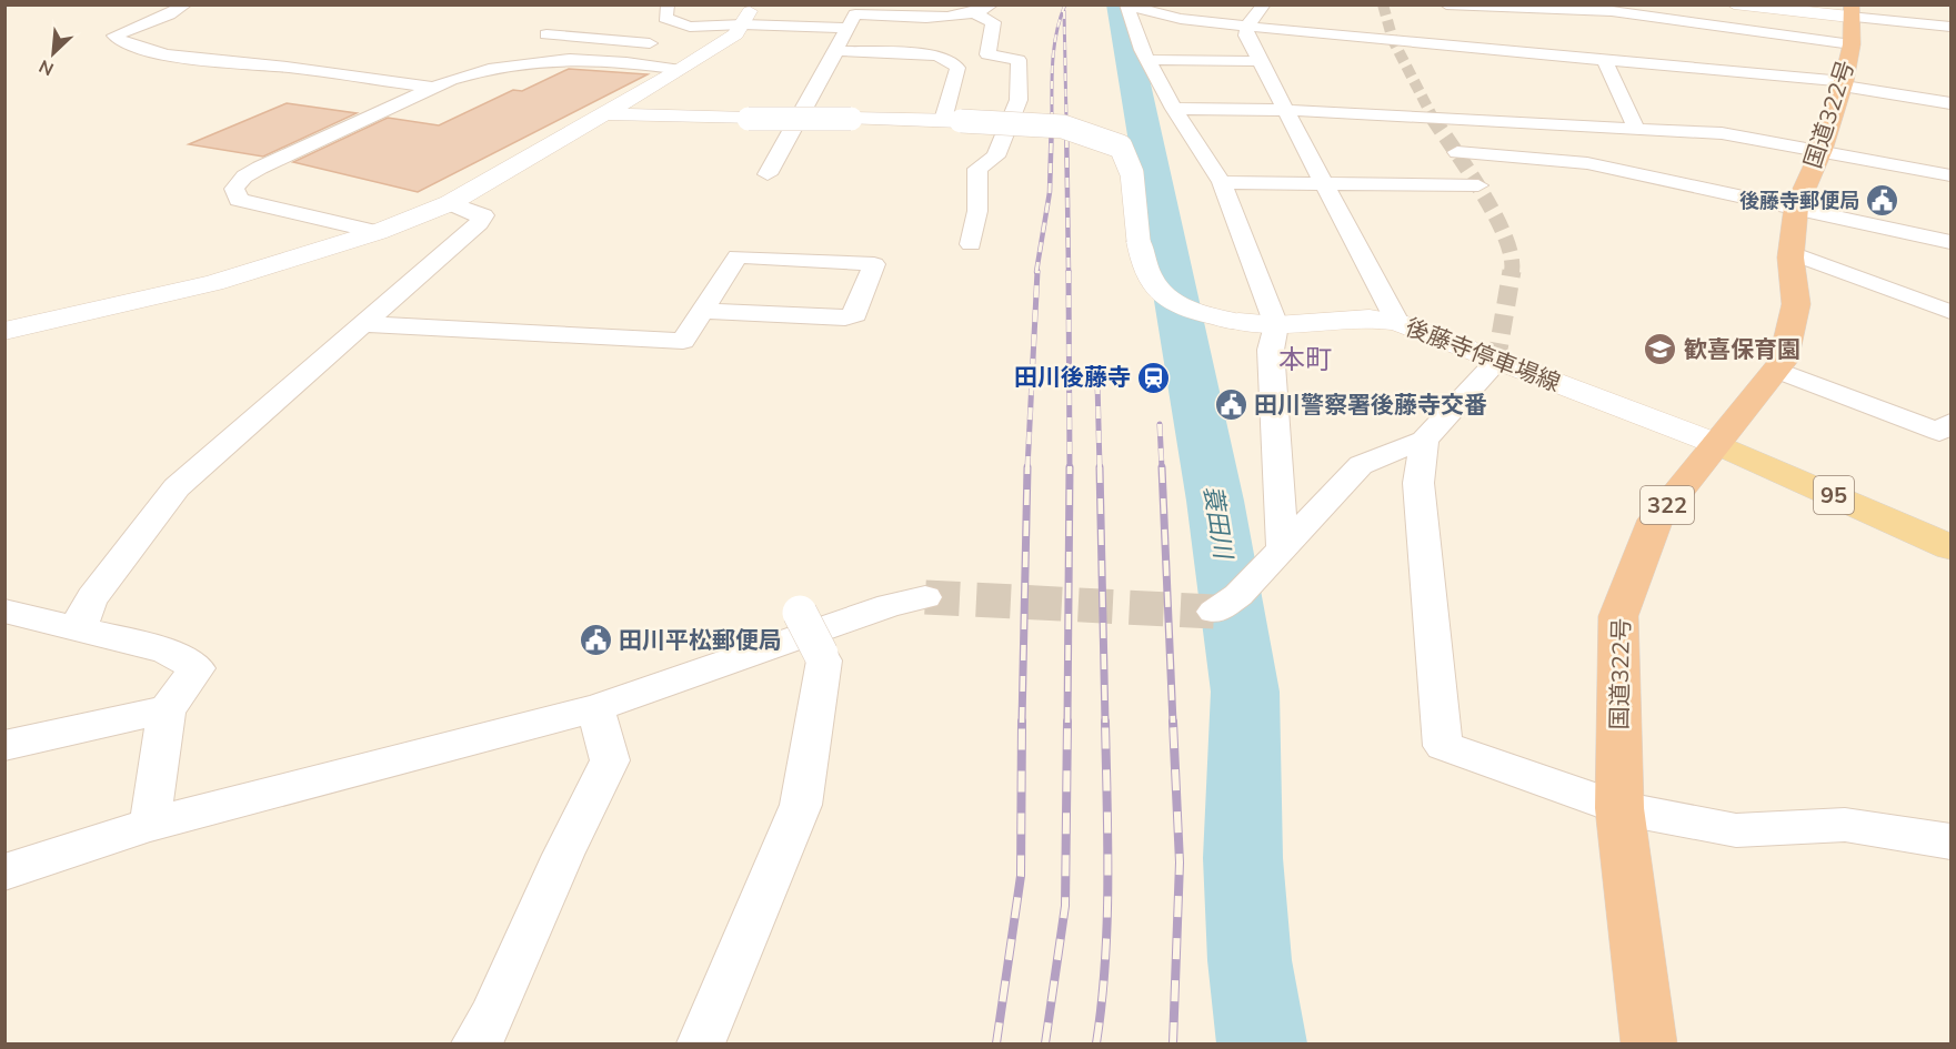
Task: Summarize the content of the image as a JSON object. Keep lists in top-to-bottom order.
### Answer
{
  "streets": {
    "highway": ["国道322号", "322"],
    "main road": ["95"],
    "street": ["後藤寺停車場線"]
  },
  "crossings": [
    ["国道322号", "後藤寺停車場線"],
    ["国道322号", "95"],
    ["後藤寺停車場線", "95"]
  ],
  "districts": ["本町"],
  "water": ["蓑田川"],
  "places": {
    "public building": ["後藤寺郵便局", "田川警察署後藤寺交番", "田川平松郵便局"],
    "school or university": ["歓喜保育園"],
    "station": ["田川後藤寺"]
  },
  "north": "bottom left"
}
